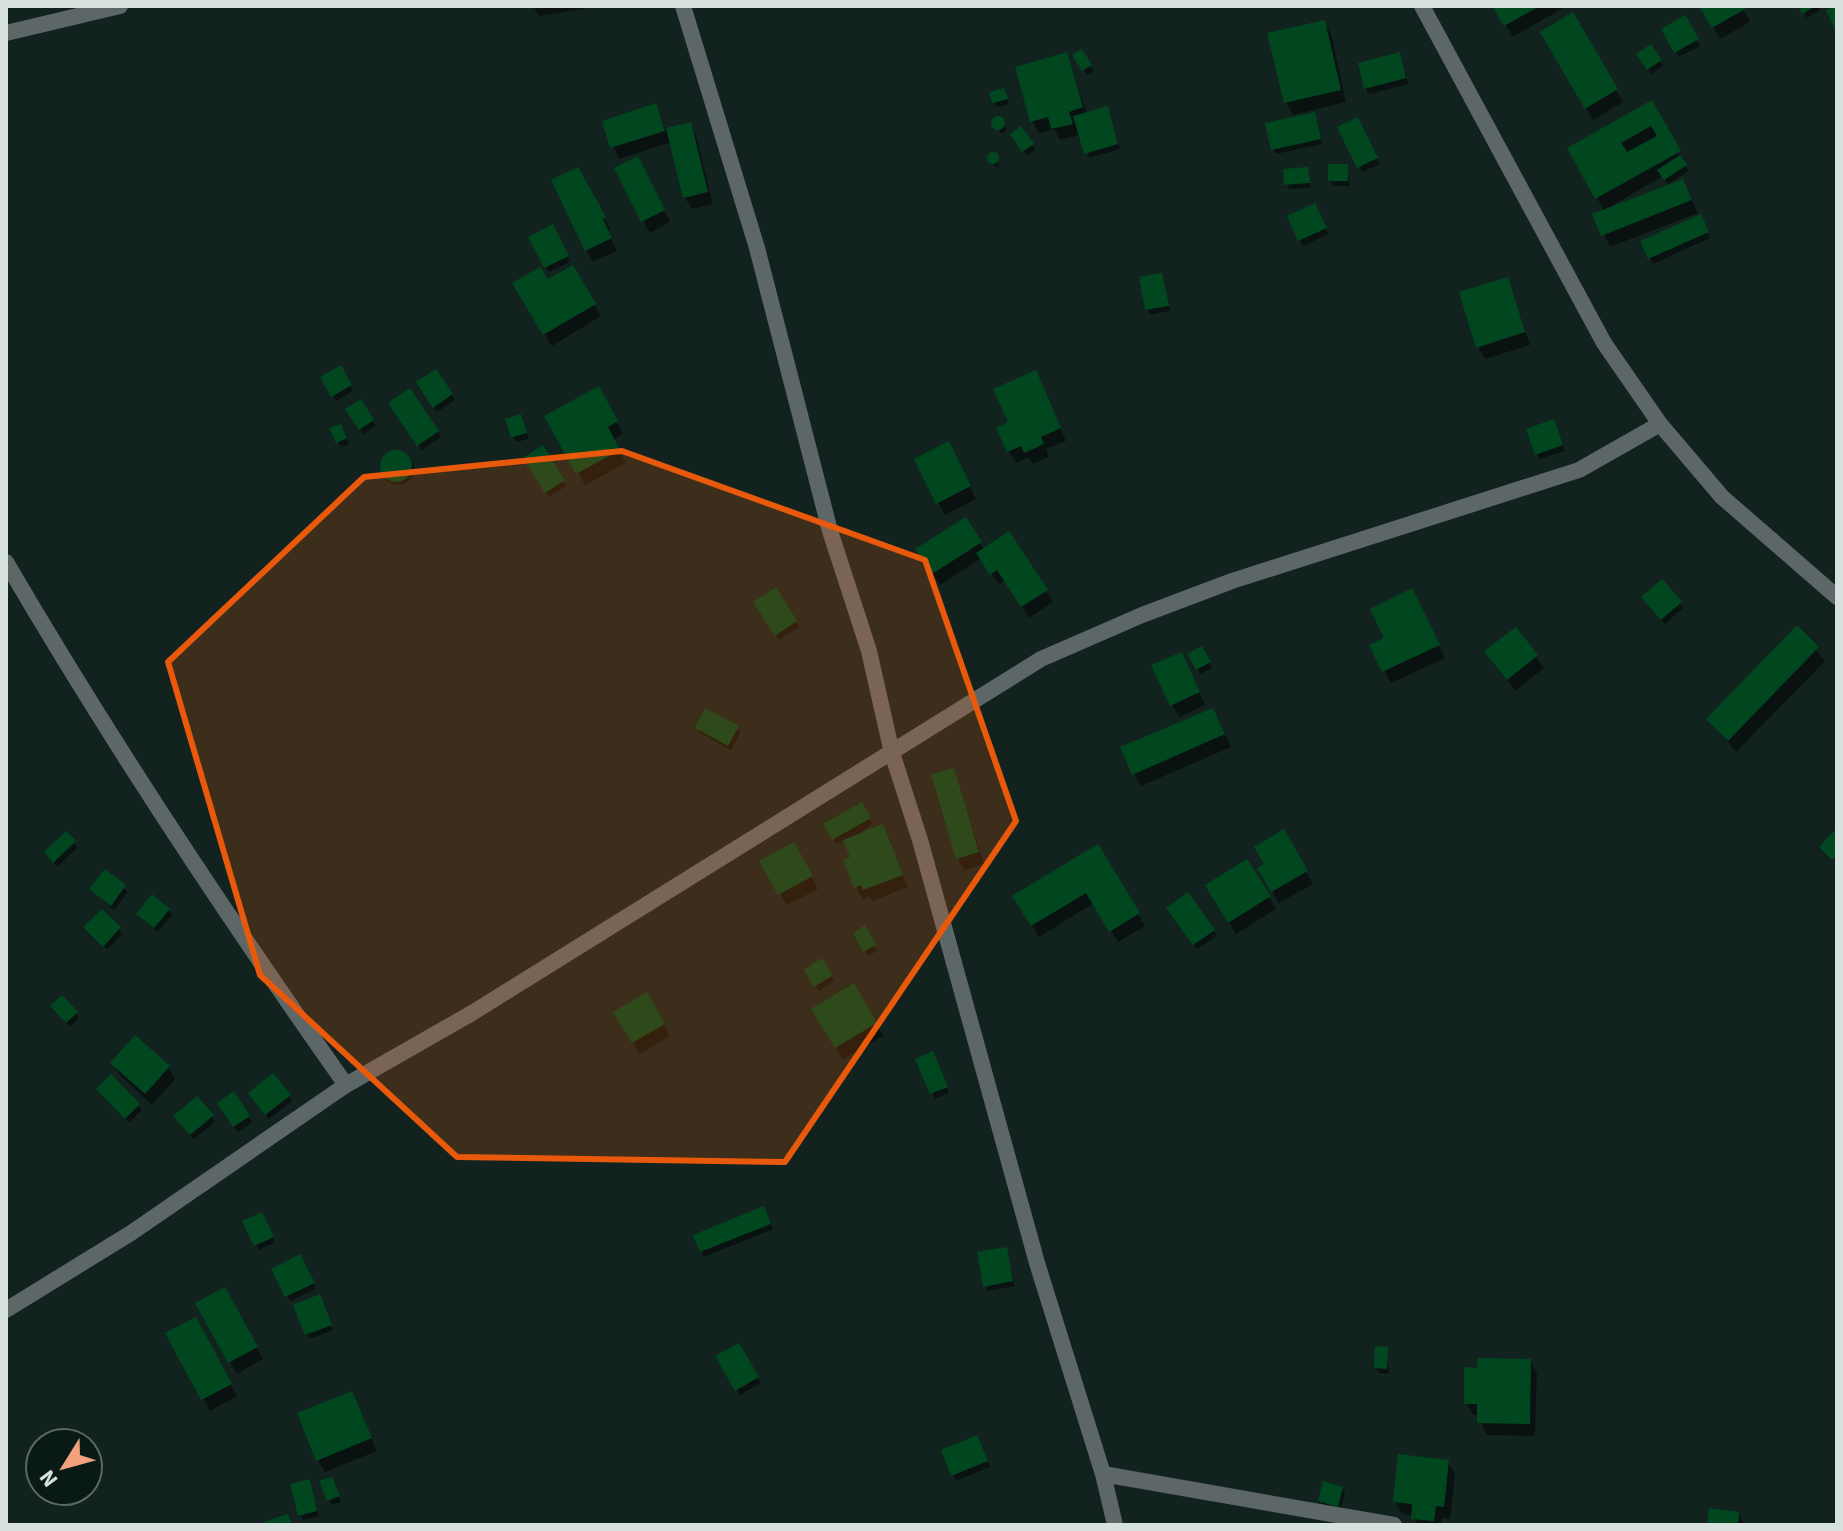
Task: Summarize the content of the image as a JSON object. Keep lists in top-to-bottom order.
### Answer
{
  "north": "bottom left"
}
